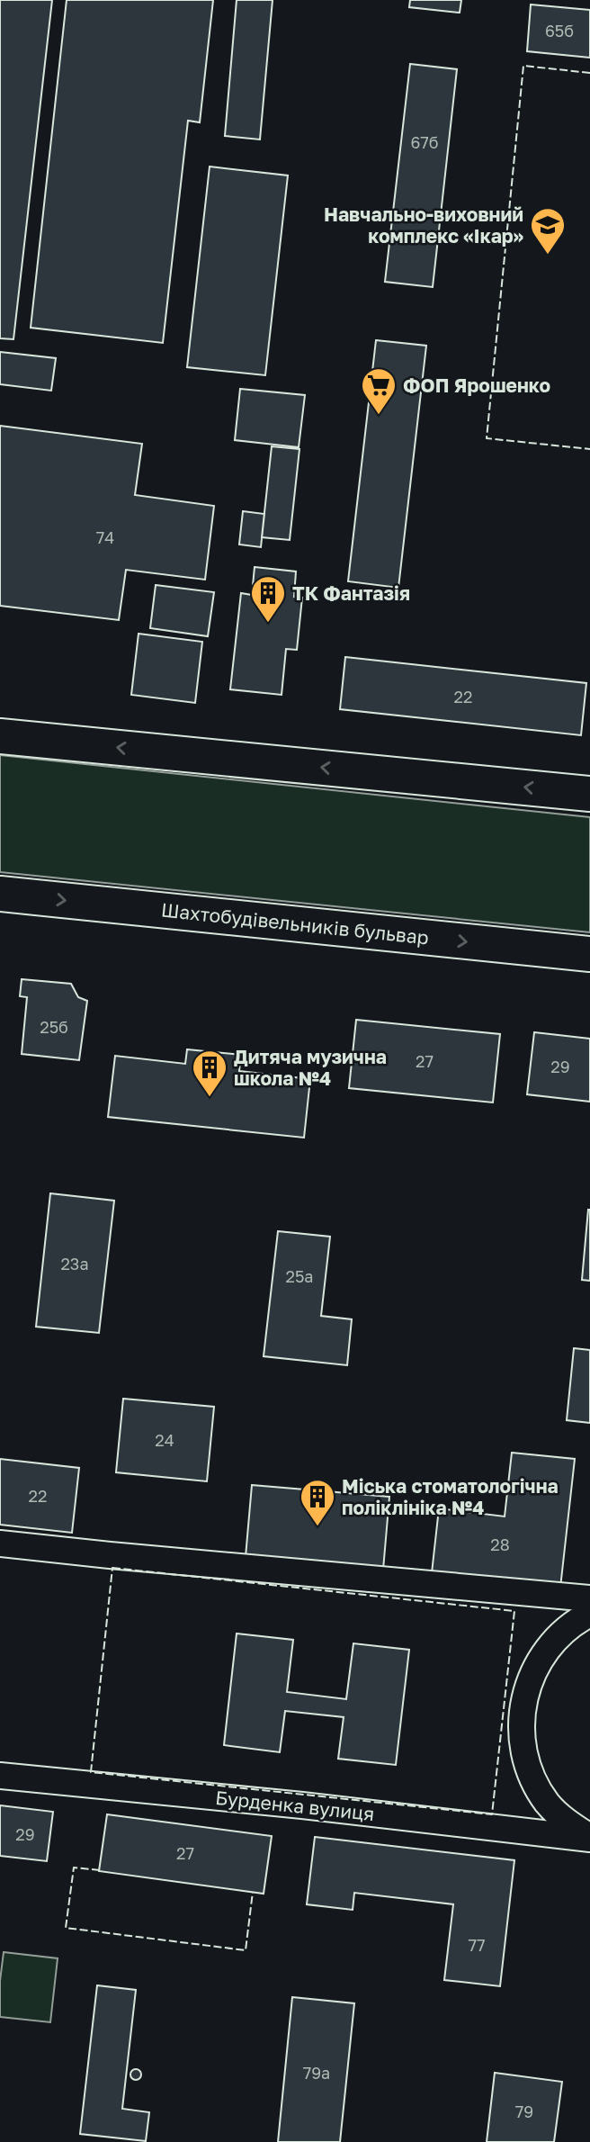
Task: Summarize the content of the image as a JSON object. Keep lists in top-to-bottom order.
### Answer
{
  "streets": {
    "main road": ["Шахтобудівельників бульвар"],
    "street": ["Бурденка вулиця"]
  },
  "places": {
    "school or university": ["Навчально-виховний комплекс «Ікар»"],
    "supermarket": ["ФОП Ярошенко"],
    "building": ["ТК Фантазія", "Дитяча музична школа №4", "Міська стоматологічна поліклініка №4"]
  },
  "house_numbers": [
    "65б",
    "67б",
    "74",
    "22",
    "25б",
    "27",
    "29",
    "23а",
    "25а",
    "24",
    "22",
    "28",
    "29",
    "27",
    "77",
    "79а",
    "79"
  ]
}
